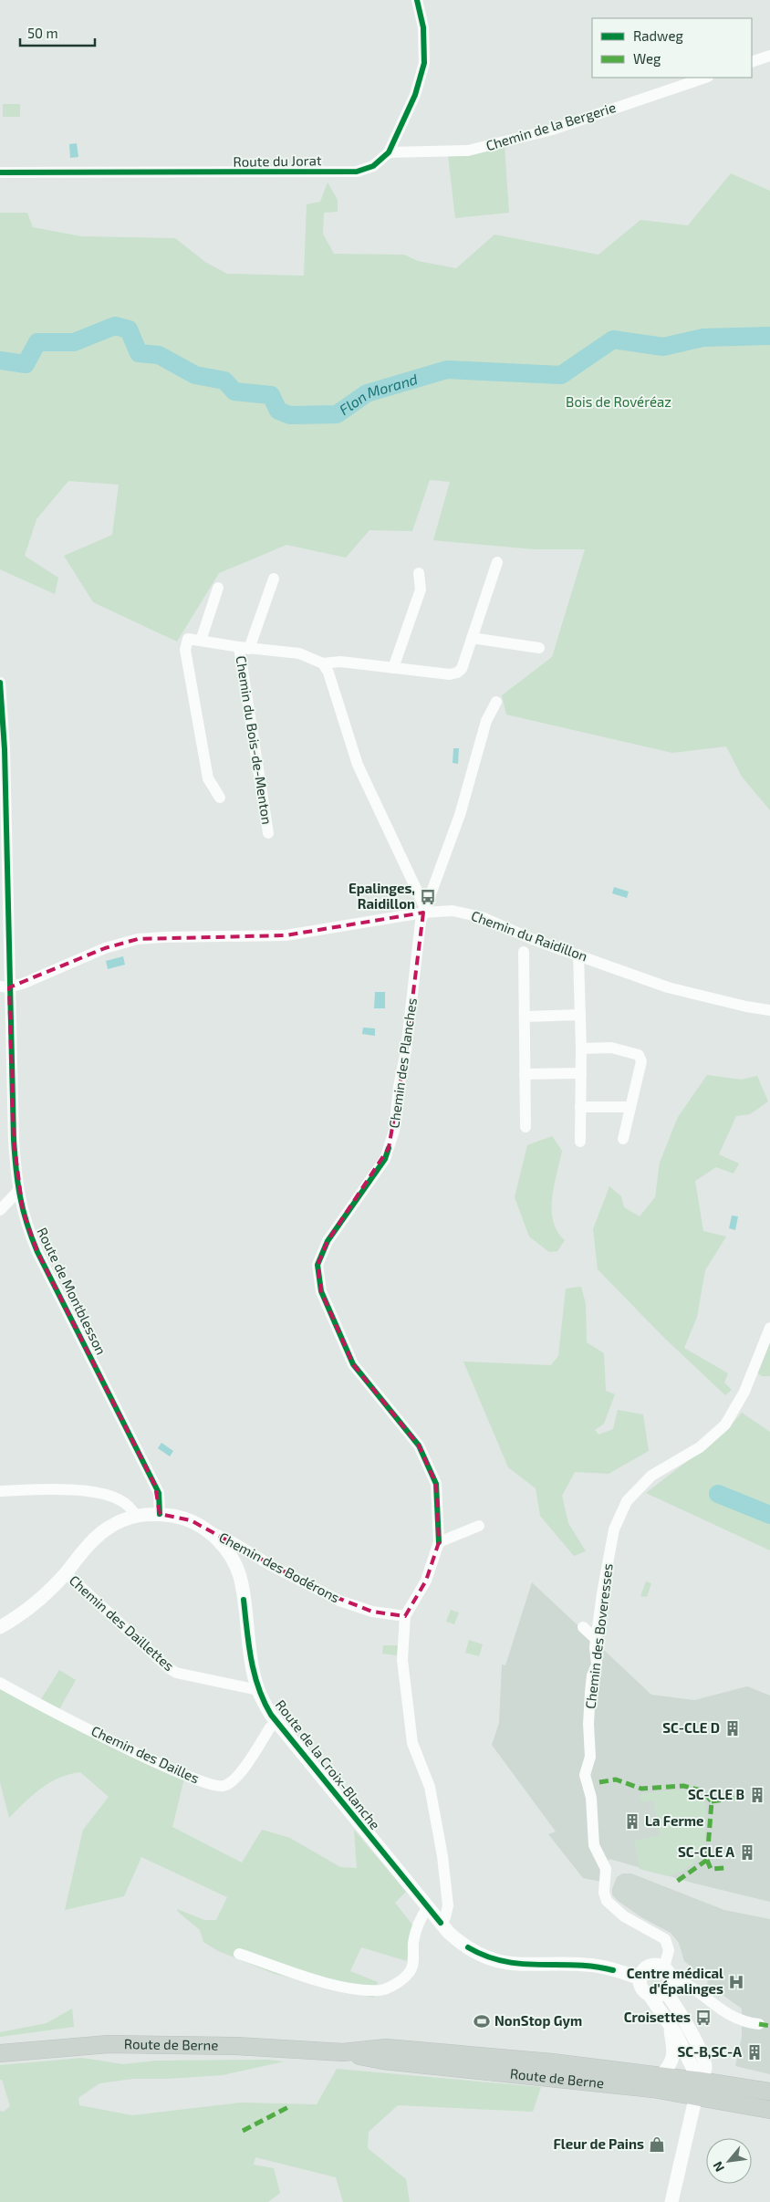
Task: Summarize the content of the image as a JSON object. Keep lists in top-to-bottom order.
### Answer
{
  "streets": {
    "main road": ["Route de Berne"],
    "street": [
      "Chemin de la Bergerie",
      "Route du Jorat",
      "Chemin du Bois-de-Menton",
      "Chemin du Raidillon",
      "Chemin des Planches",
      "Route de Montblesson",
      "Chemin des Bodérons",
      "Chemin des Daillettes",
      "Chemin des Boveresses",
      "Chemin des Dailles",
      "Route de la Croix-Blanche"
    ]
  },
  "crossings": [
    ["Chemin de la Bergerie", "Route du Jorat"],
    ["Chemin du Raidillon", "Chemin des Planches"],
    ["Chemin du Raidillon", "Route de Montblesson"],
    ["Chemin des Planches", "Chemin des Bodérons"],
    ["Chemin des Planches", "Route de la Croix-Blanche"],
    ["Route de Montblesson", "Route de la Croix-Blanche"],
    ["Chemin des Bodérons", "Route de la Croix-Blanche"],
    ["Chemin des Daillettes", "Route de la Croix-Blanche"],
    ["Chemin des Boveresses", "Route de la Croix-Blanche"]
  ],
  "water": ["Flon Morand"],
  "parks": ["Bois de Rovéréaz"],
  "places": {
    "bus stop": ["Epalinges, Raidillon", "Croisettes"],
    "building": [
      "SC-CLE D",
      "SC-CLE B",
      "La Ferme",
      "SC-CLE A",
      "SC-B,SC-A"
    ],
    "hospital": ["Centre médical d'Épalinges"],
    "sports": ["NonStop Gym"],
    "shop": ["Fleur de Pains"]
  },
  "legend": ["Radweg", "Weg"],
  "scale_bar": "50 m",
  "north": "bottom left"
}
